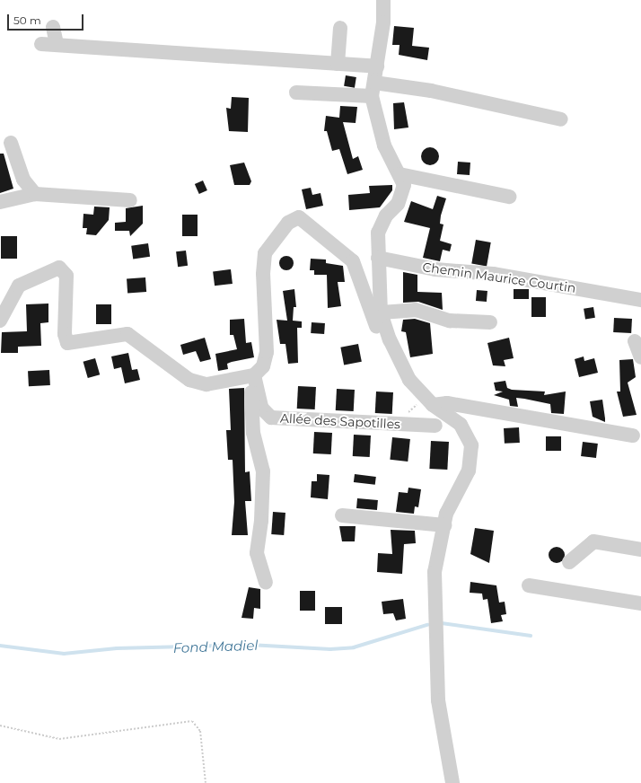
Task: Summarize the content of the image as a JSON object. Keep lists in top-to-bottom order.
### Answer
{
  "streets": {
    "street": ["Chemin Maurice Courtin", "Allée des Sapotilles"]
  },
  "water": ["Fond Madiel"],
  "scale_bar": "50 m"
}
